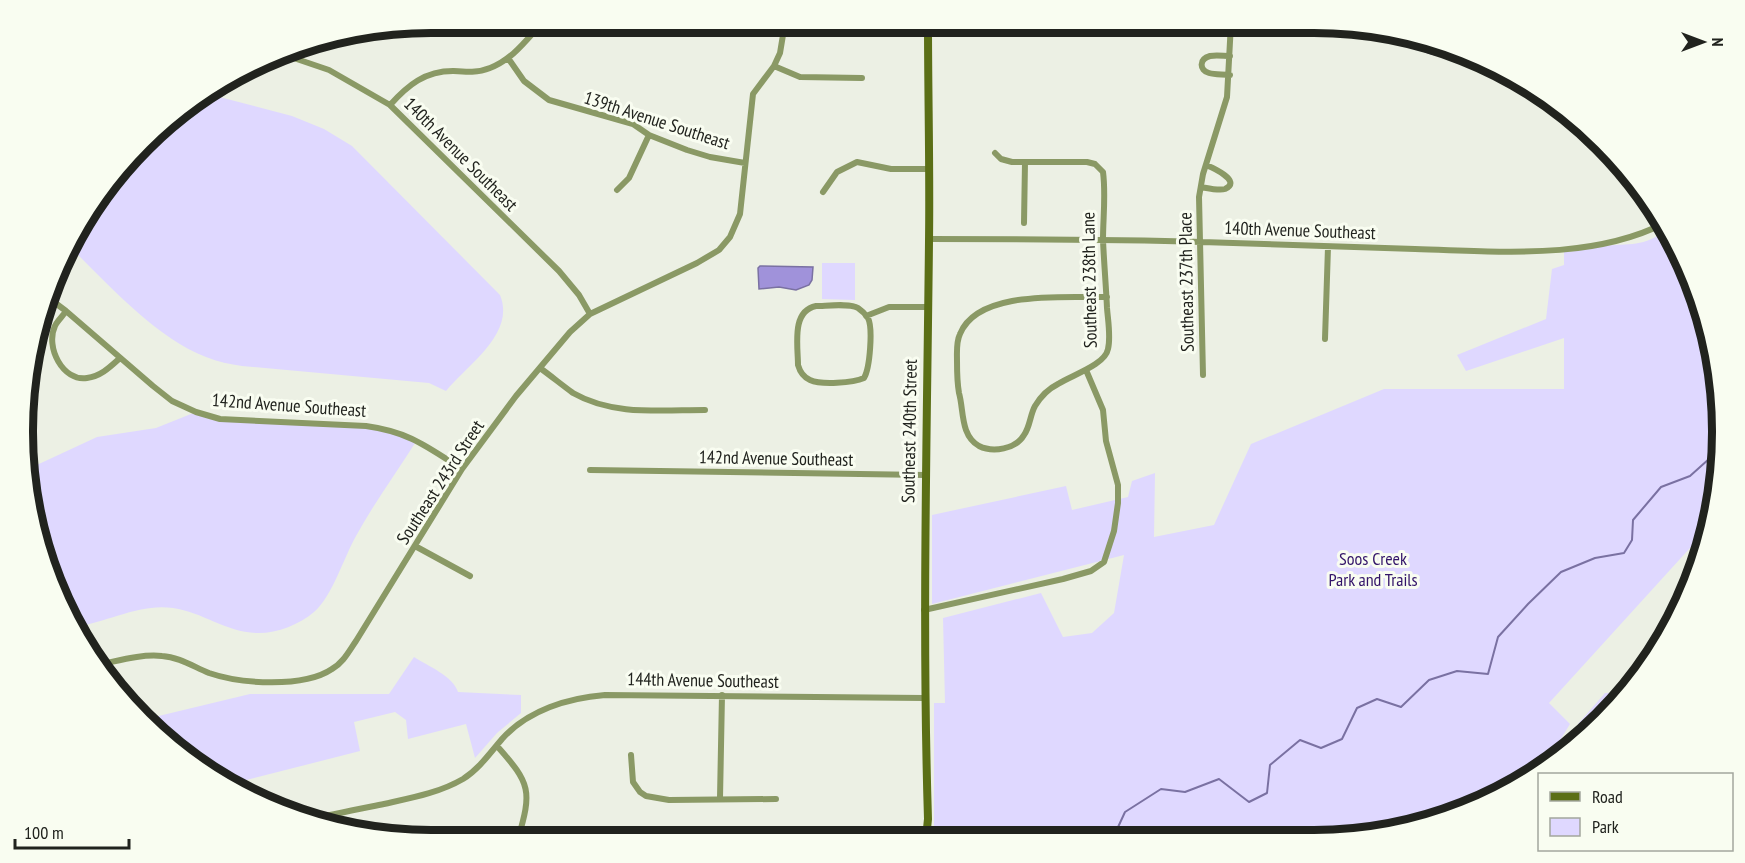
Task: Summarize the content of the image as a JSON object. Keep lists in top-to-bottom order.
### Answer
{
  "streets": {
    "main road": ["Southeast 240th Street"],
    "street": [
      "139th Avenue Southeast",
      "140th Avenue Southeast",
      "Southeast 238th Lane",
      "Southeast 237th Place",
      "142nd Avenue Southeast",
      "Southeast 243rd Street",
      "144th Avenue Southeast"
    ]
  },
  "crossings": [
    ["139th Avenue Southeast", "Southeast 243rd Street"],
    ["140th Avenue Southeast", "Southeast 238th Lane"],
    ["140th Avenue Southeast", "Southeast 237th Place"],
    ["140th Avenue Southeast", "Southeast 240th Street"],
    ["140th Avenue Southeast", "Southeast 243rd Street"],
    ["142nd Avenue Southeast", "Southeast 240th Street"],
    ["142nd Avenue Southeast", "Southeast 243rd Street"],
    ["Southeast 240th Street", "144th Avenue Southeast"]
  ],
  "parks": ["Soos Creek Park and Trails"],
  "legend": ["Road", "Park"],
  "scale_bar": "100 m",
  "north": "right"
}
